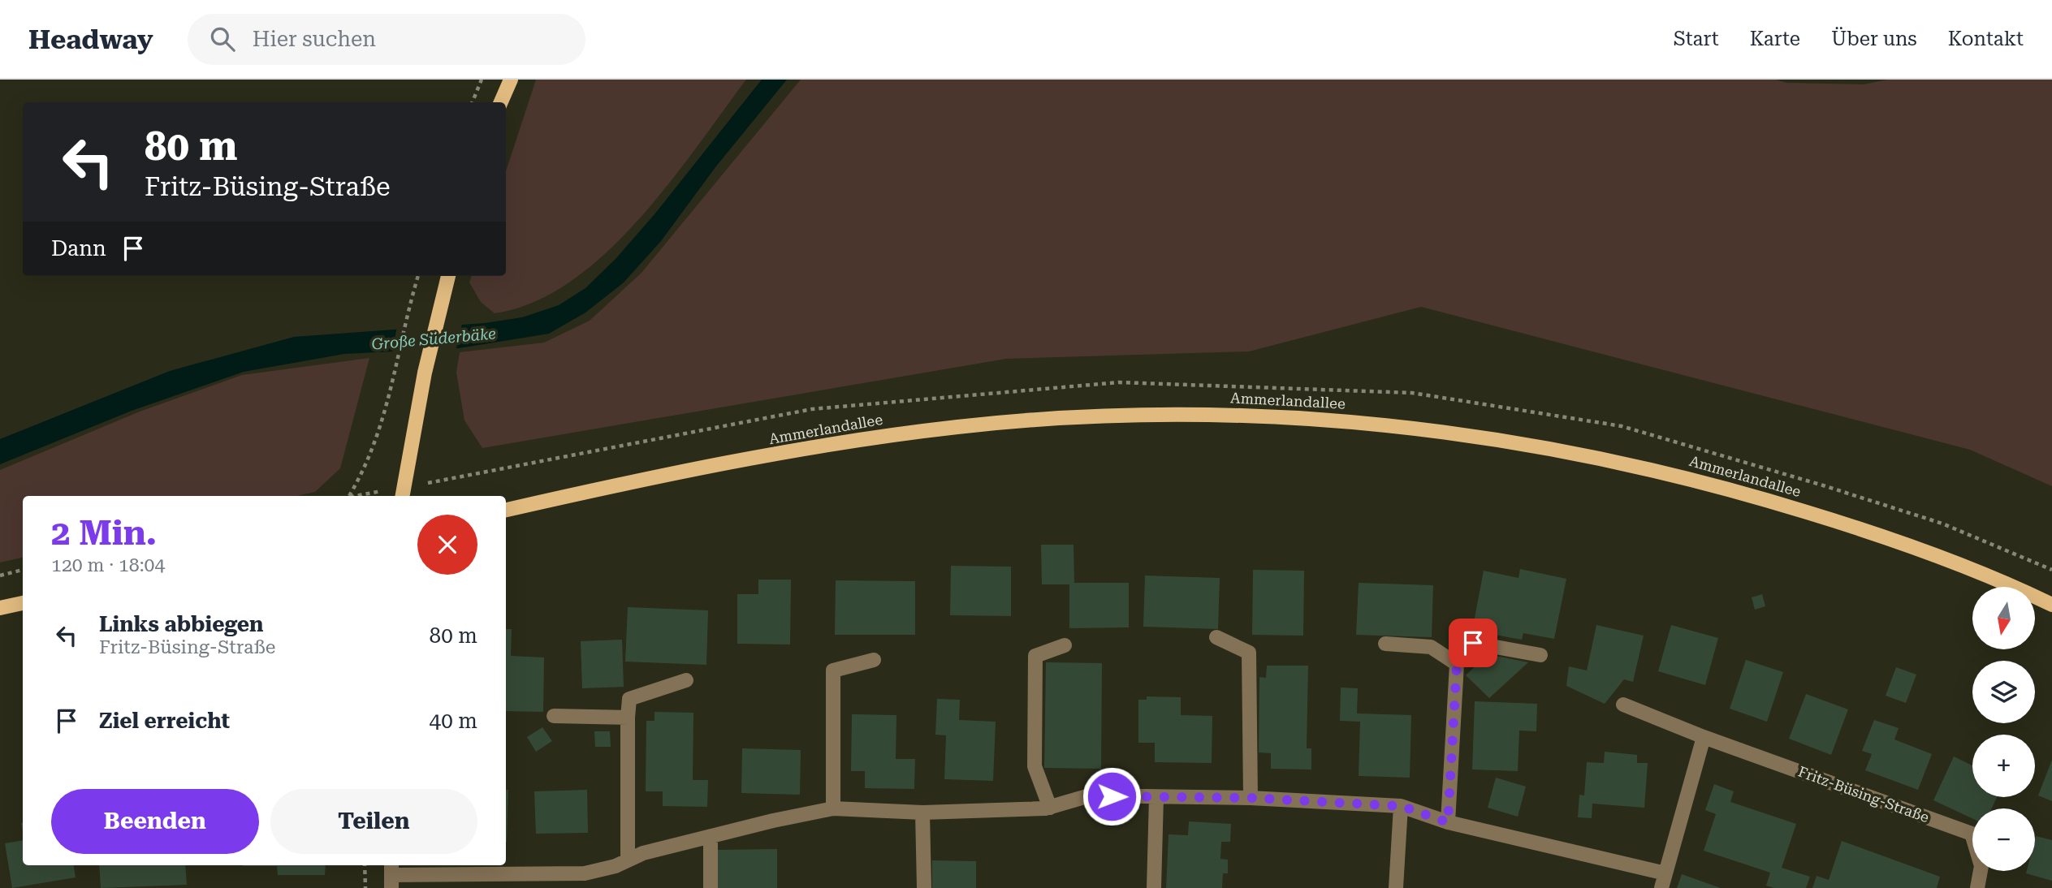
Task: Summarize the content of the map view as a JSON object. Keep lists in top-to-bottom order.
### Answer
{
  "streets": {
    "main road": ["Ammerlandallee"],
    "street": ["Fritz-Büsing-Straße"]
  },
  "water": ["Große Süderbäke"],
  "north": "bottom",
  "page": {
    "header": "Headway",
    "search": "Hier suchen",
    "nav": [
      "Start",
      "Karte",
      "Über uns",
      "Kontakt"
    ],
    "turn": ["80 m", "Fritz-Büsing-Straße"],
    "then": "Dann",
    "heading": ["2 Min.", "120 m · 18:04"],
    "map_buttons": ["+", "−"],
    "list": [
      {
        "name": "Links abbiegen",
        "note": "Fritz-Büsing-Straße",
        "value": "80 m"
      },
      {
        "name": "Ziel erreicht",
        "value": "40 m"
      }
    ],
    "buttons": ["Beenden", "Teilen"]
  }
}
